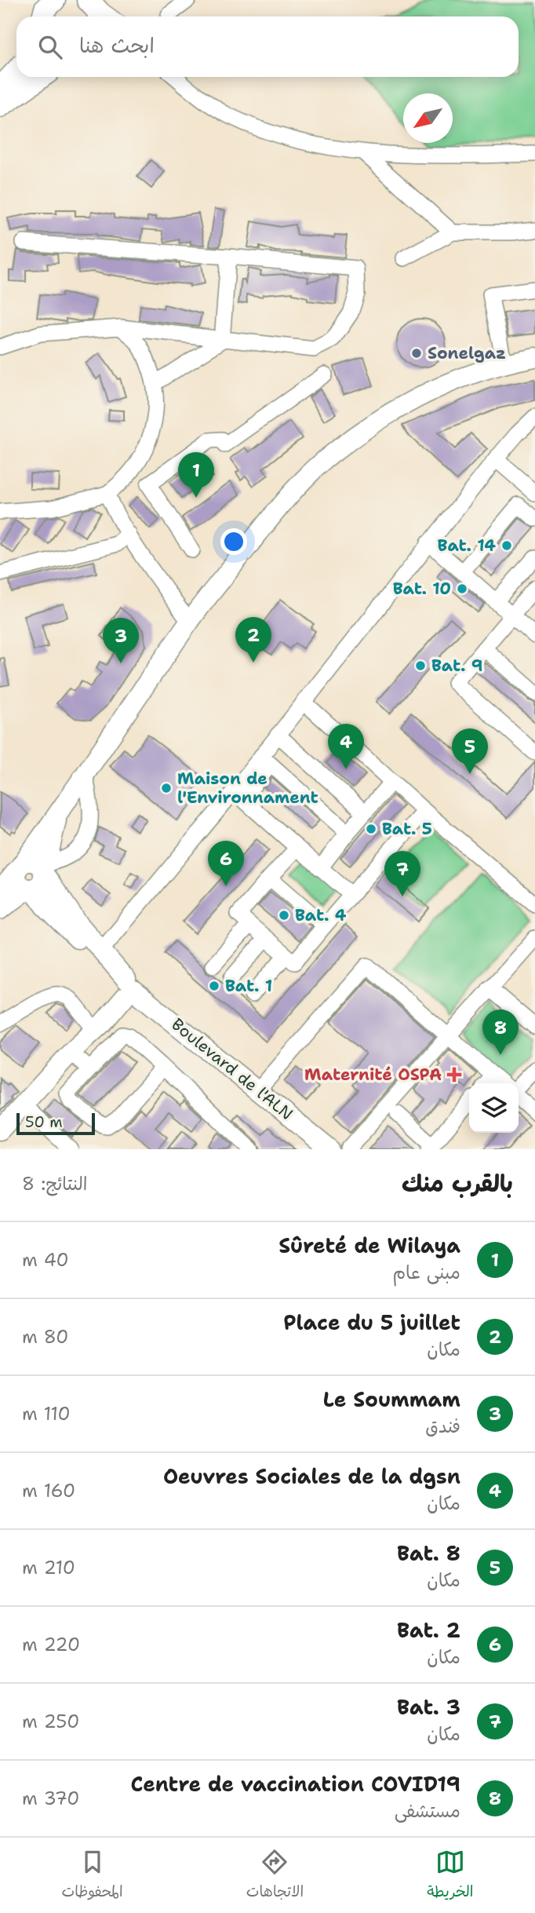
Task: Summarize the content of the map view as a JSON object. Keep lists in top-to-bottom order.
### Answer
{
  "streets": {
    "main road": ["Boulevard de l'ALN"]
  },
  "places": {
    "other": [
      "Sonelgaz",
      "Bat. 14",
      "Bat. 10",
      "Bat. 9",
      "Maison de l'Environnament",
      "Bat. 5",
      "Bat. 4",
      "Bat. 1"
    ],
    "health": ["Maternité OSPA"]
  },
  "scale_bar": "50 m",
  "north": "bottom left",
  "page": {
    "search": "ابحث هنا",
    "pins": [
      "1",
      "2",
      "3",
      "4",
      "5",
      "6",
      "7",
      "8"
    ],
    "scale": "50 m",
    "heading": ["بالقرب منك", "النتائج: 8"],
    "list": [
      {
        "mark": "1",
        "name": "Sûreté de Wilaya",
        "note": "مبنى عام",
        "value": "40 m"
      },
      {
        "mark": "2",
        "name": "Place du 5 juillet",
        "note": "مكان",
        "value": "80 m"
      },
      {
        "mark": "3",
        "name": "Le Soummam",
        "note": "فندق",
        "value": "110 m"
      },
      {
        "mark": "4",
        "name": "Oeuvres Sociales de la dgsn",
        "note": "مكان",
        "value": "160 m"
      },
      {
        "mark": "5",
        "name": "Bat. 8",
        "note": "مكان",
        "value": "210 m"
      },
      {
        "mark": "6",
        "name": "Bat. 2",
        "note": "مكان",
        "value": "220 m"
      },
      {
        "mark": "7",
        "name": "Bat. 3",
        "note": "مكان",
        "value": "250 m"
      },
      {
        "mark": "8",
        "name": "Centre de vaccination COVID19",
        "note": "مستشفى",
        "value": "370 m"
      }
    ],
    "nav": ["الخريطة", "الاتجاهات", "المحفوظات"]
  }
}
